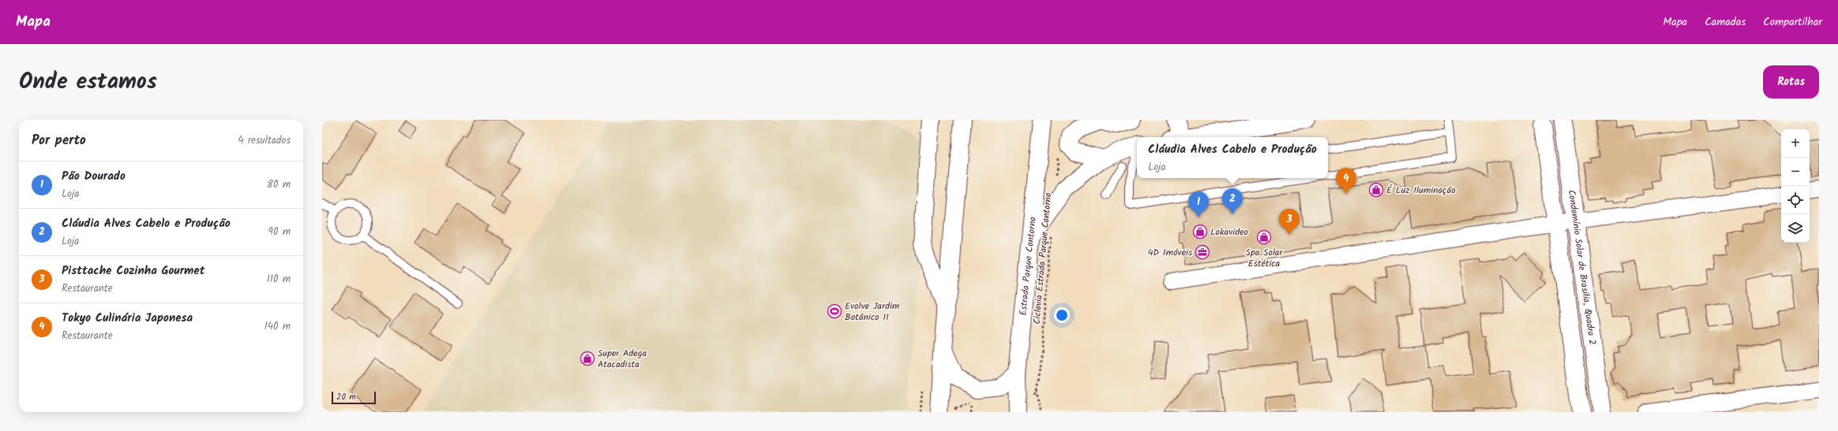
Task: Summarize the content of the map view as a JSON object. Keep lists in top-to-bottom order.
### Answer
{
  "streets": {
    "main road": ["Estrada Parque Contorno", "Condomínio Solar de Brasilia, Quadra 2"],
    "path": ["Ciclovia Estrada Parque Contorno"]
  },
  "places": {
    "shop": [
      "É Luz Iluminação",
      "Lokavideo",
      "Spa Solar Estética",
      "Super Adega Atacadista"
    ],
    "office": ["4D Imóveis"],
    "sports": ["Evolve Jardim Botânico II"]
  },
  "scale_bar": "20 m",
  "page": {
    "header": "Mapa",
    "nav": ["Mapa", "Camadas", "Compartilhar"],
    "title": "Onde estamos",
    "buttons": "Rotas",
    "heading": ["Por perto", "4 resultados"],
    "map_buttons": ["+", "−"],
    "popup": ["Cláudia Alves Cabelo e Produção", "Loja"],
    "list": [
      {
        "mark": "1",
        "name": "Pão Dourado",
        "note": "Loja",
        "value": "80 m"
      },
      {
        "mark": "2",
        "name": "Cláudia Alves Cabelo e Produção",
        "note": "Loja",
        "value": "90 m"
      },
      {
        "mark": "3",
        "name": "Pisttache Cozinha Gourmet",
        "note": "Restaurante",
        "value": "110 m"
      },
      {
        "mark": "4",
        "name": "Tokyo Culinária Japonesa",
        "note": "Restaurante",
        "value": "140 m"
      }
    ],
    "pins": [
      "4",
      "2",
      "1",
      "3"
    ],
    "scale": "20 m"
  }
}
